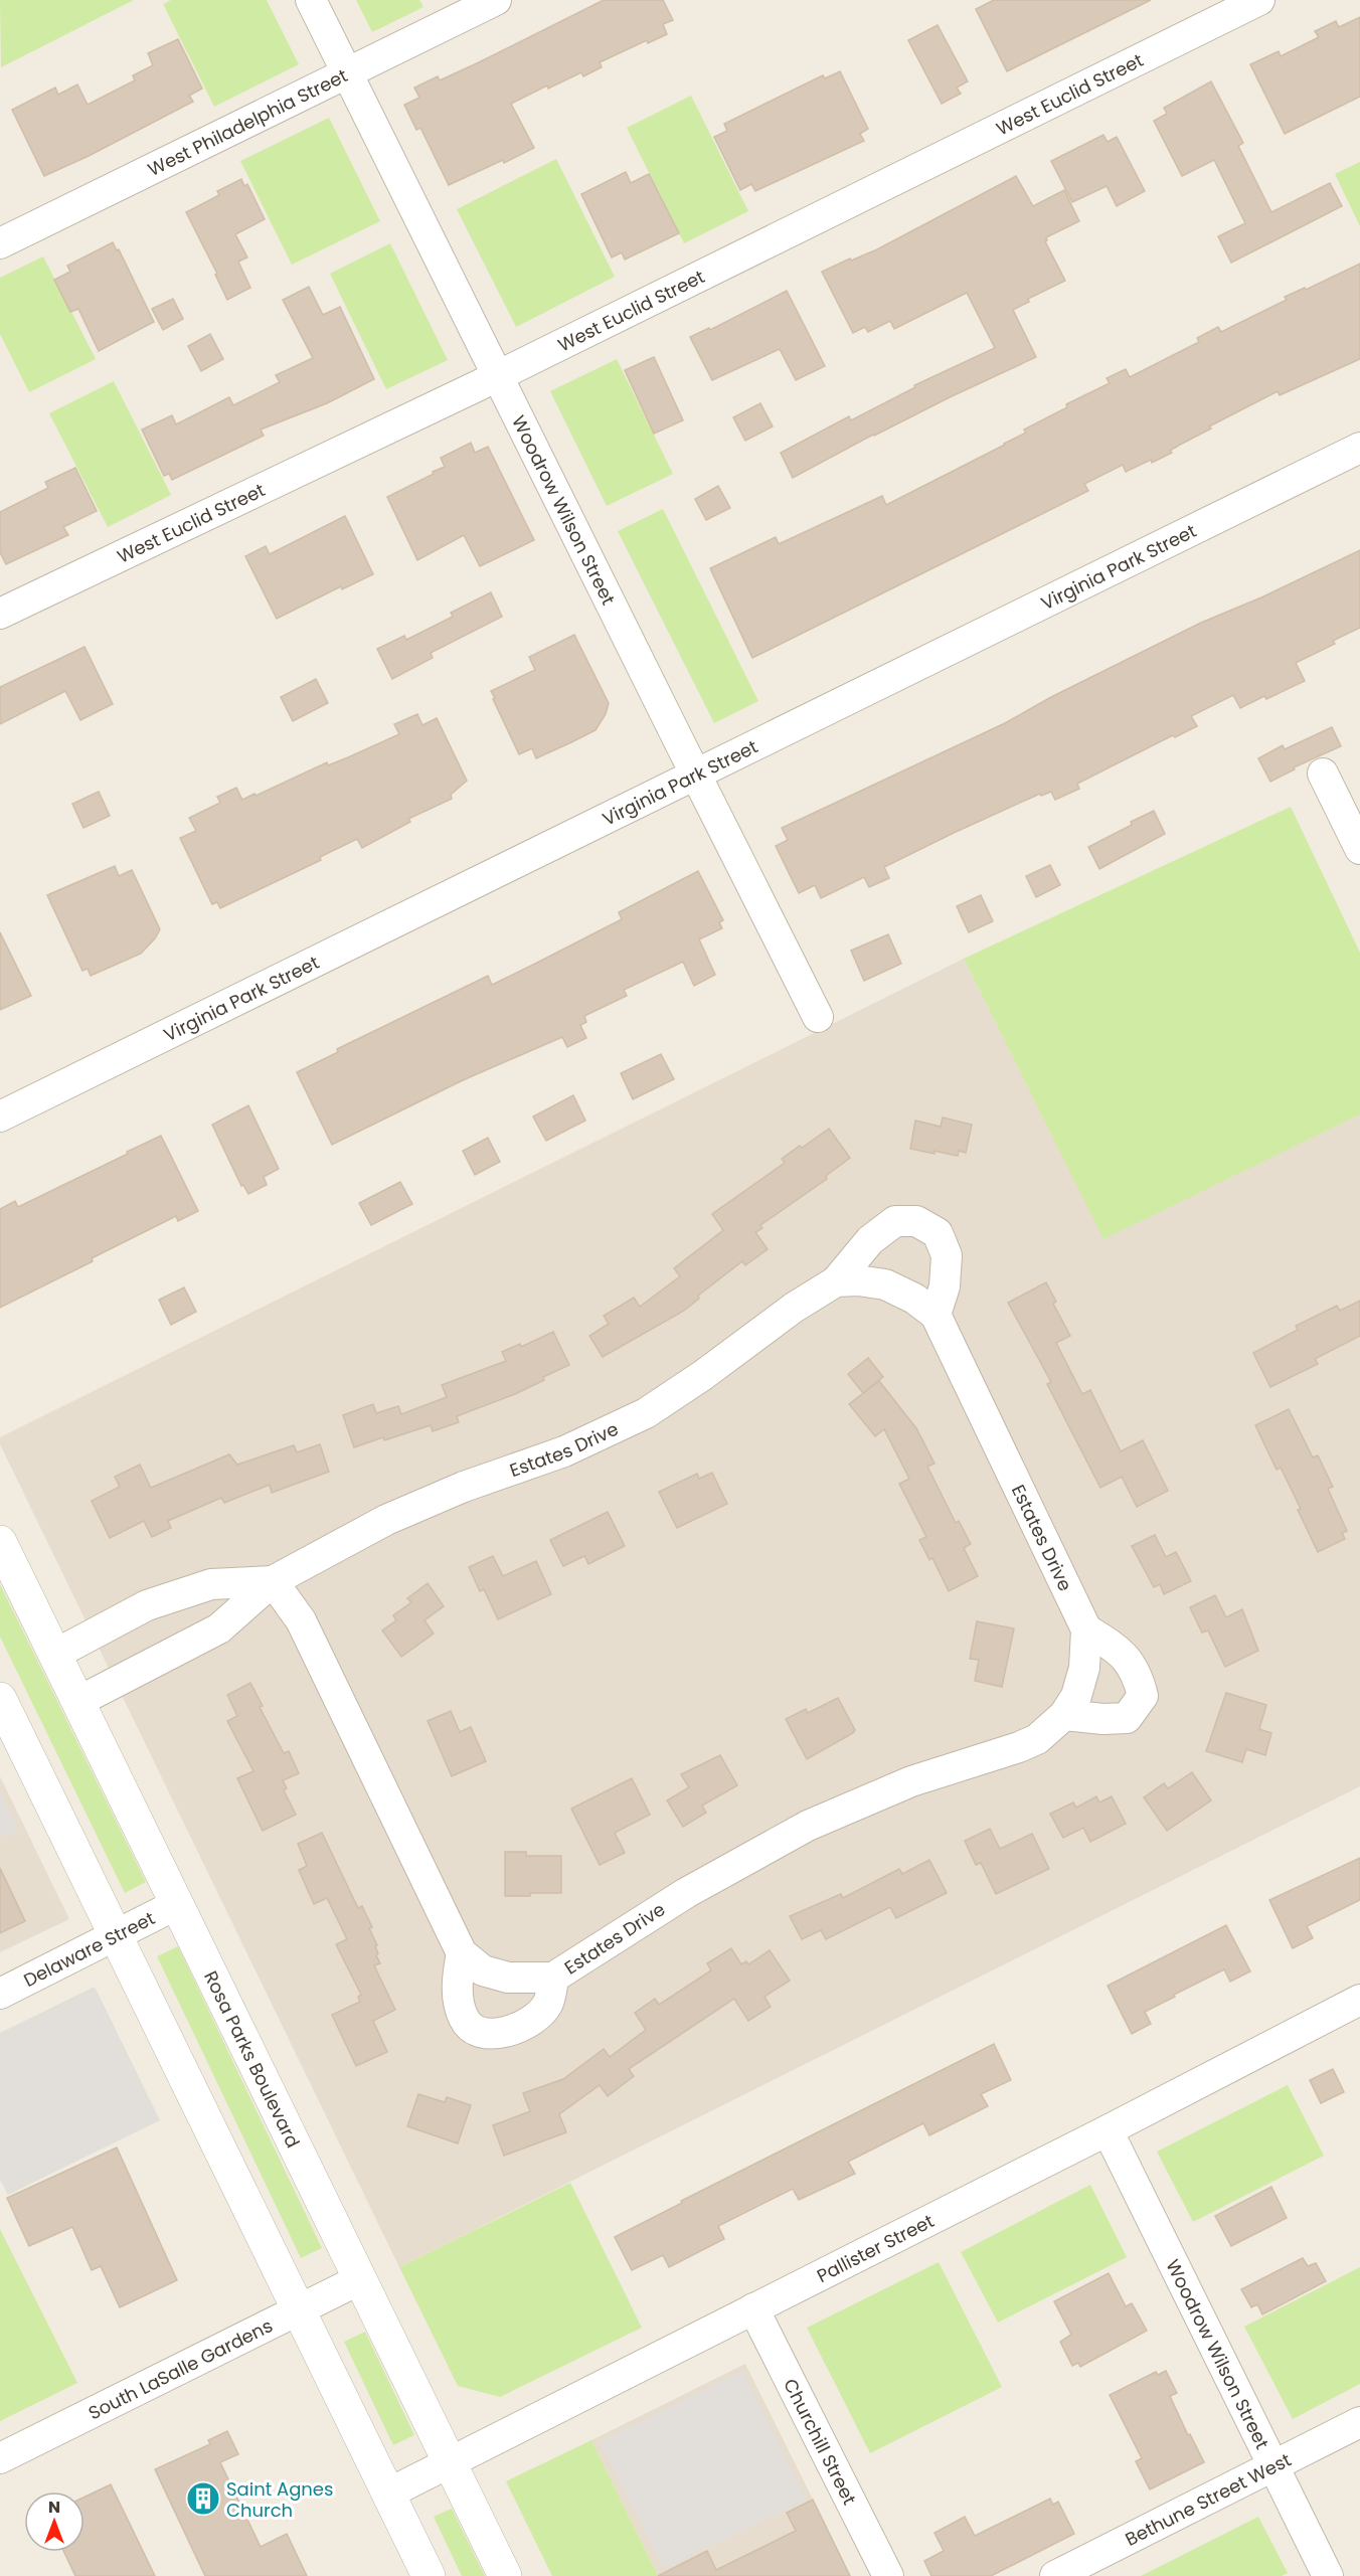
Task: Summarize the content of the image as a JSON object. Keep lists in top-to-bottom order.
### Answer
{
  "streets": {
    "street": [
      "West Euclid Street",
      "West Philadelphia Street",
      "Woodrow Wilson Street",
      "Virginia Park Street",
      "Estates Drive",
      "Delaware Street",
      "Rosa Parks Boulevard",
      "Pallister Street",
      "South LaSalle Gardens",
      "Churchill Street",
      "Bethune Street West"
    ]
  },
  "crossings": [
    ["West Euclid Street", "Woodrow Wilson Street"],
    ["West Philadelphia Street", "Woodrow Wilson Street"],
    ["Woodrow Wilson Street", "Virginia Park Street"],
    ["Woodrow Wilson Street", "Pallister Street"],
    ["Woodrow Wilson Street", "Bethune Street West"],
    ["Estates Drive", "Rosa Parks Boulevard"],
    ["Delaware Street", "Rosa Parks Boulevard"],
    ["Rosa Parks Boulevard", "Pallister Street"],
    ["Rosa Parks Boulevard", "South LaSalle Gardens"],
    ["Pallister Street", "Churchill Street"]
  ],
  "places": {
    "building": ["Saint Agnes Church"]
  },
  "north": "top"
}
